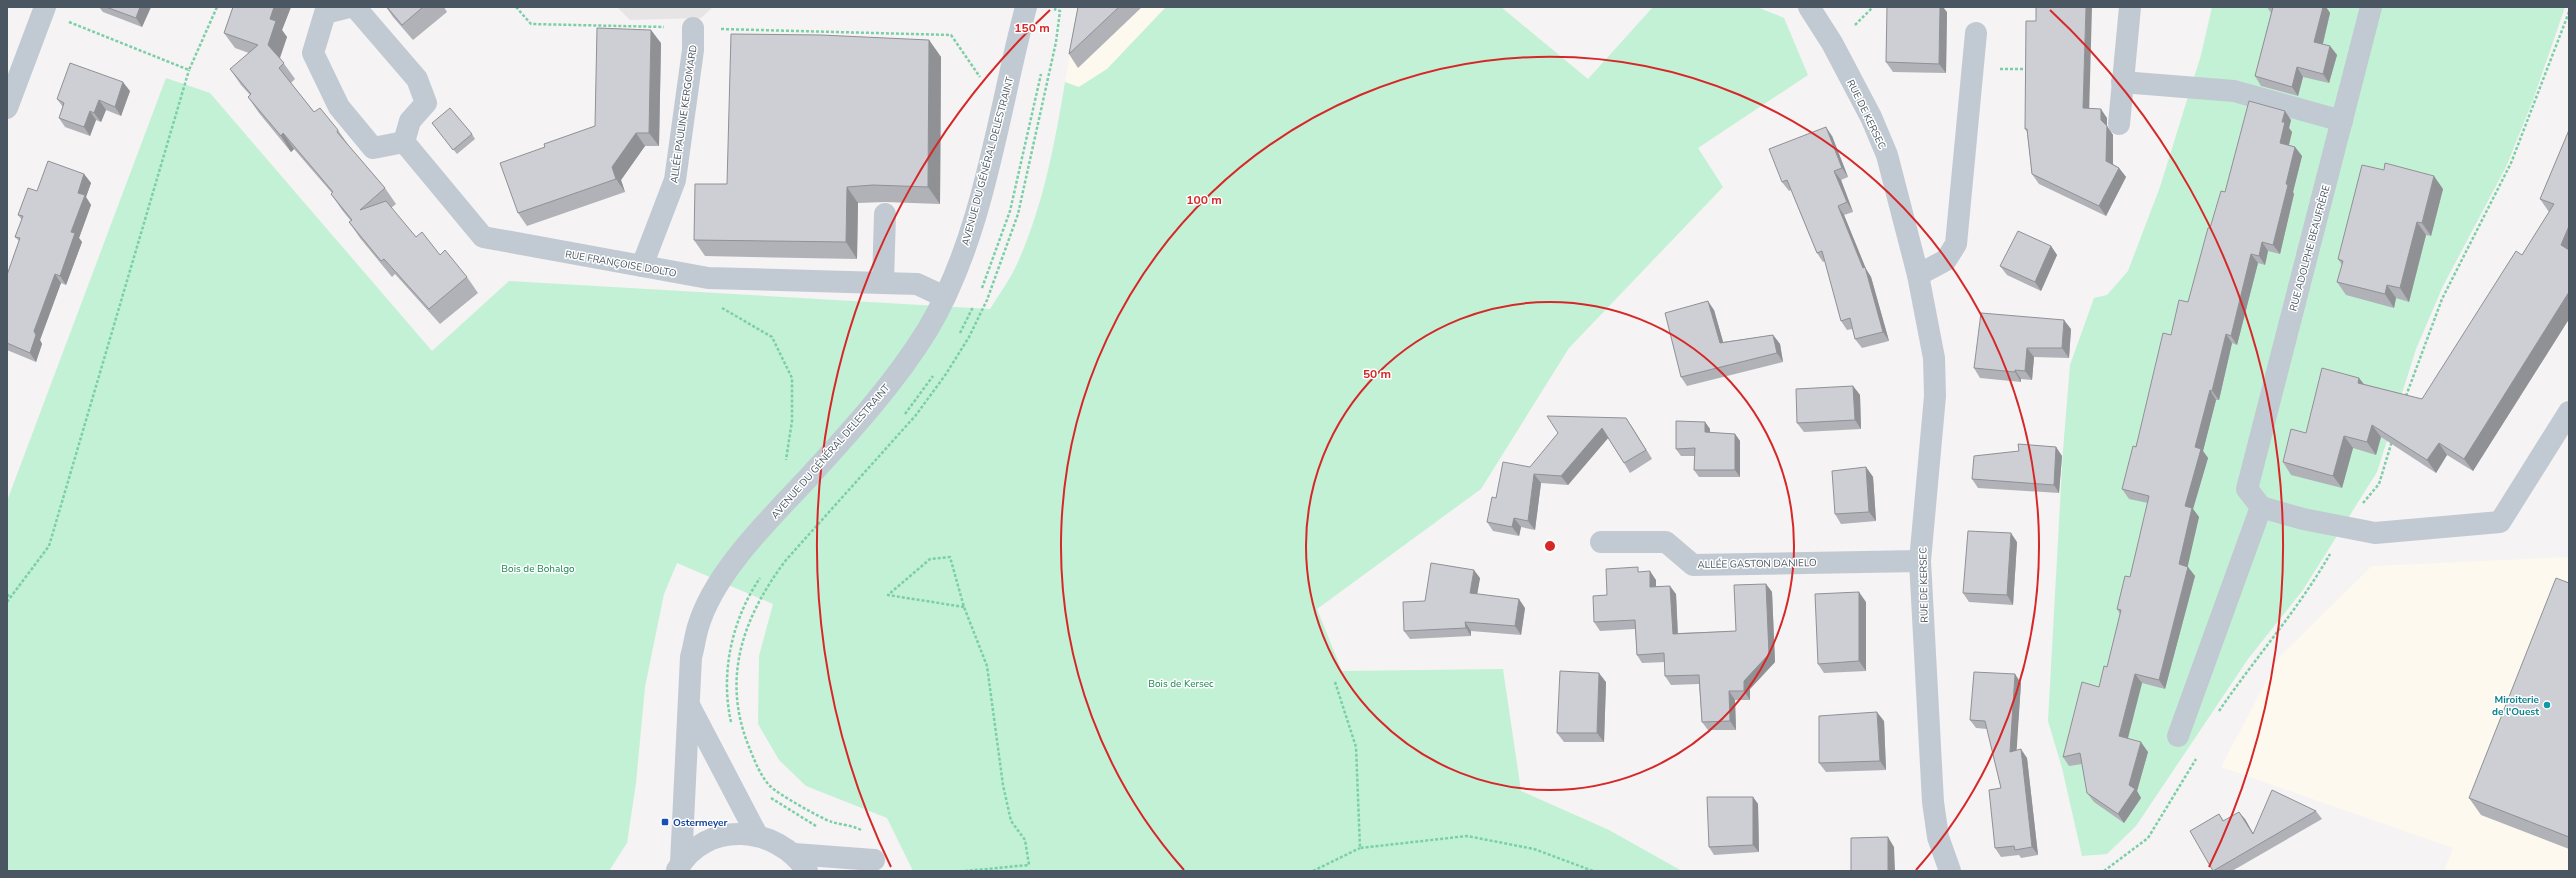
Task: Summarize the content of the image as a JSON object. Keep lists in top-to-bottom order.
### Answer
{
  "streets": {
    "street": [
      "ALLÉE PAULINE KERGOMARD",
      "RUE DE KERSEC",
      "AVENUE DU GÉNÉRAL DELESTRAINT",
      "RUE ADOLPHE BEAUFRÈRE",
      "RUE FRANÇOISE DOLTO",
      "ALLÉE GASTON DANIELO"
    ]
  },
  "crossings": [
    ["ALLÉE PAULINE KERGOMARD", "RUE FRANÇOISE DOLTO"],
    ["RUE DE KERSEC", "ALLÉE GASTON DANIELO"],
    ["AVENUE DU GÉNÉRAL DELESTRAINT", "RUE FRANÇOISE DOLTO"]
  ],
  "parks": ["Bois de Bohalgo", "Bois de Kersec"],
  "places": {
    "other": ["Miroiterie de l'Ouest"],
    "transit": ["Ostermeyer"]
  },
  "rings": ["150 m", "100 m", "50 m"]
}
